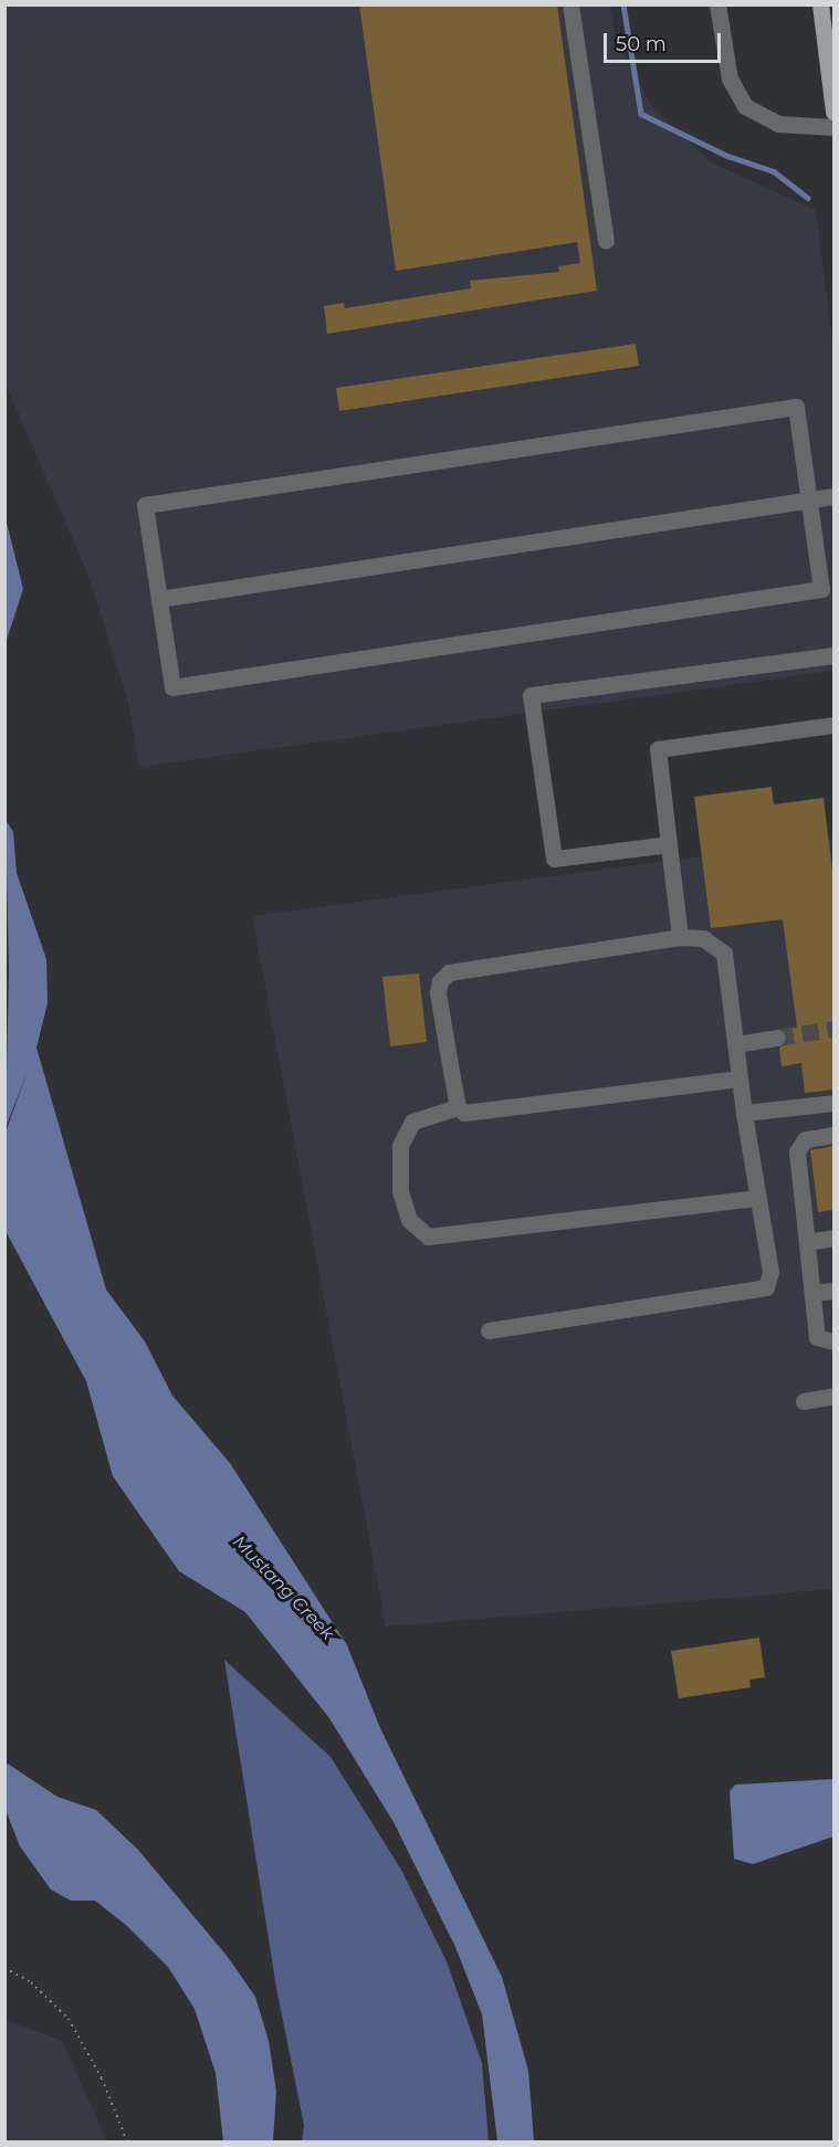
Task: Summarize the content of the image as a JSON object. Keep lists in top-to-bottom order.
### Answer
{
  "water": ["Mustang Creek"],
  "scale_bar": "50 m"
}
